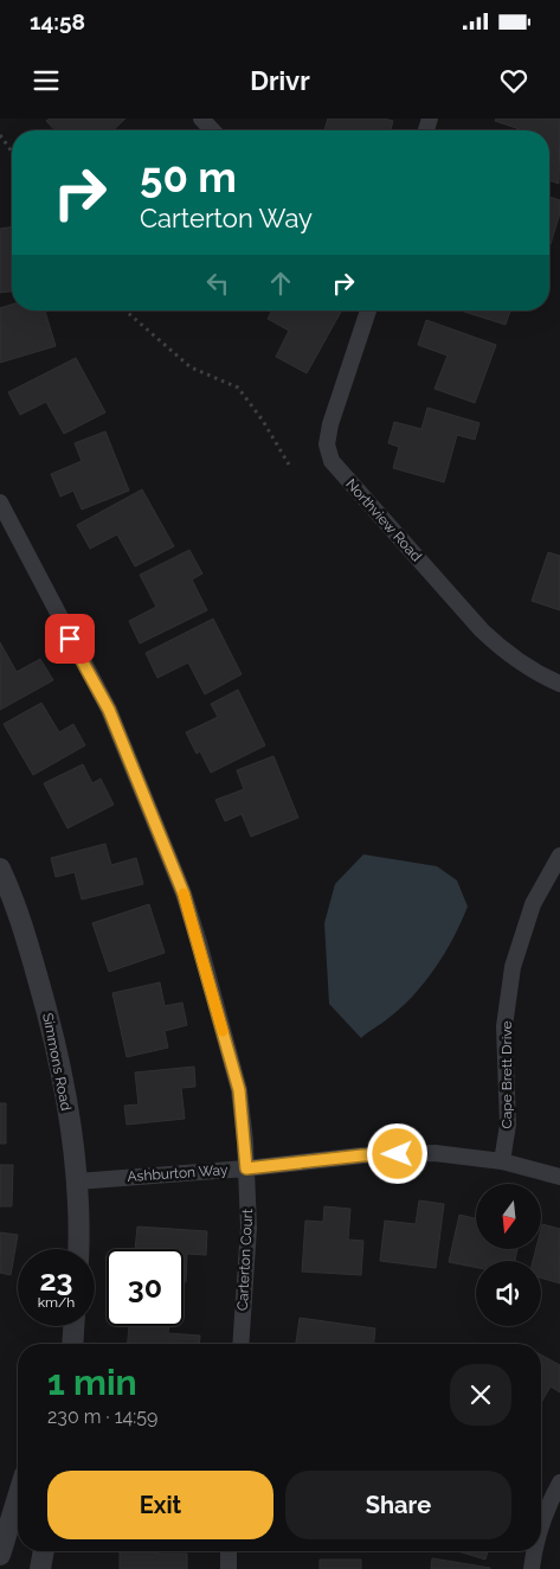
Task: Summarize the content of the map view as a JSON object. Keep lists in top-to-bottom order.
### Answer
{
  "streets": {
    "street": [
      "Northview Road",
      "Simmons Road",
      "Cape Brett Drive",
      "Ashburton Way",
      "Carterton Court"
    ]
  },
  "crossings": [
    ["Simmons Road", "Ashburton Way"],
    ["Cape Brett Drive", "Ashburton Way"],
    ["Ashburton Way", "Carterton Court"]
  ],
  "north": "bottom",
  "page": {
    "status": "14:58",
    "header": "Drivr",
    "turn": ["50 m", "Carterton Way"],
    "speed": "23 km/h",
    "limit": "30",
    "heading": ["1 min", "230 m · 14:59"],
    "buttons": ["Exit", "Share"]
  }
}
